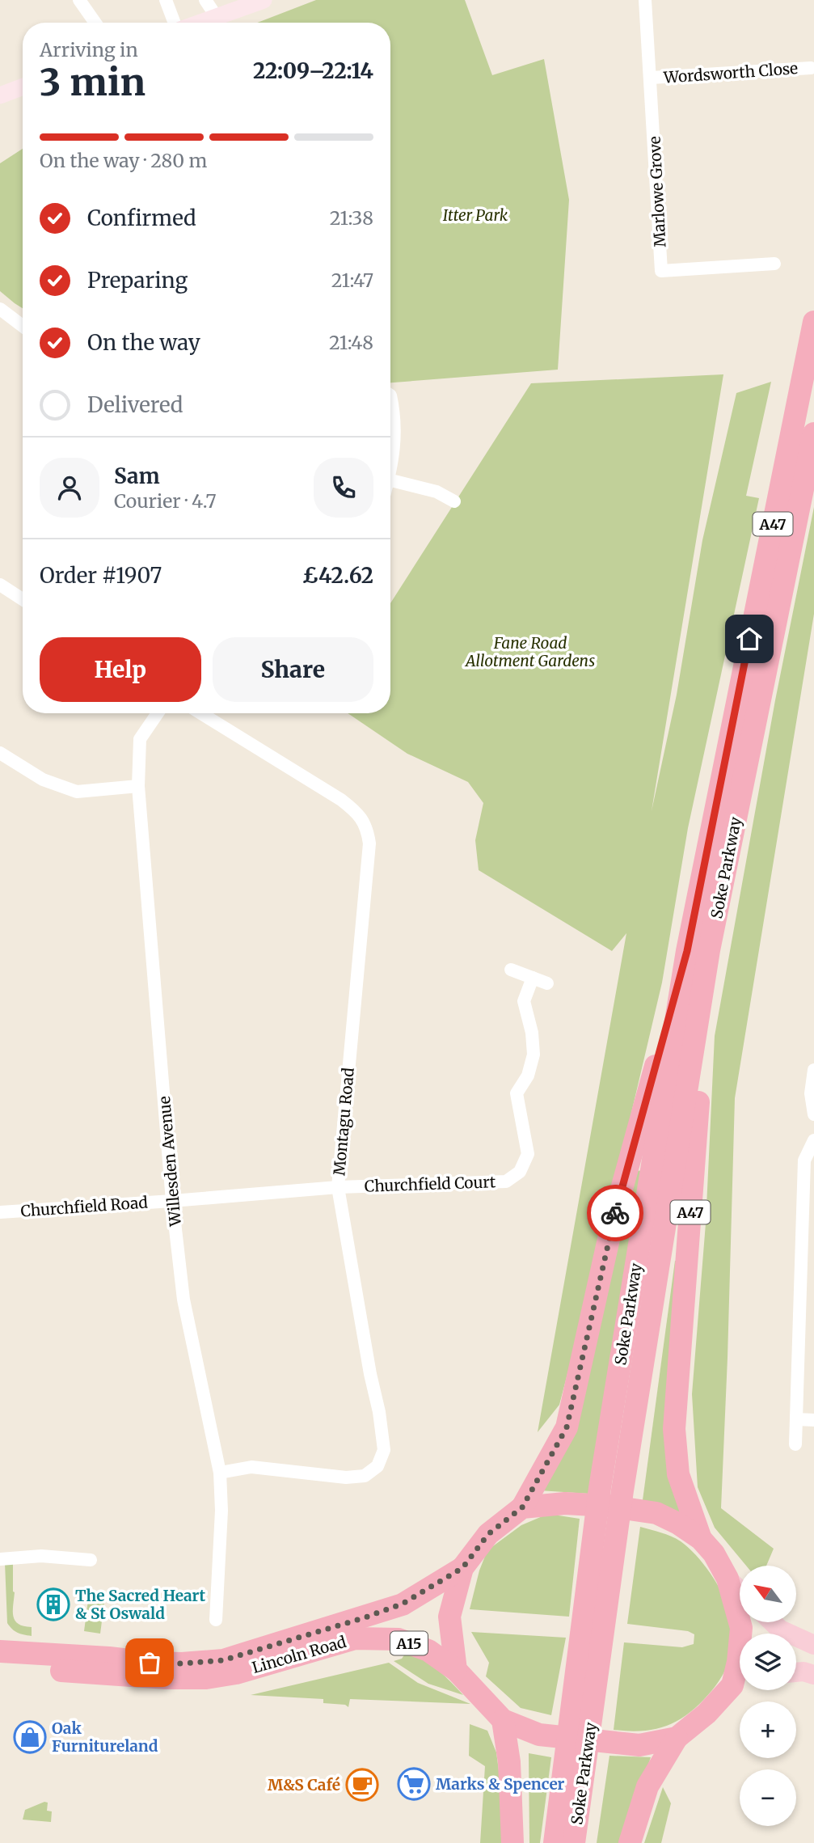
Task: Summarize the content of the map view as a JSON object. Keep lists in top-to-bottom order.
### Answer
{
  "streets": {
    "highway": [
      "A47",
      "Soke Parkway",
      "A15",
      "Lincoln Road"
    ],
    "street": [
      "Wordsworth Close",
      "Marlowe Grove",
      "Montagu Road",
      "Willesden Avenue",
      "Churchfield Court",
      "Churchfield Road"
    ]
  },
  "crossings": [
    ["Wordsworth Close", "Marlowe Grove"],
    ["A47", "Soke Parkway"],
    ["Montagu Road", "Willesden Avenue"],
    ["Montagu Road", "Churchfield Court"],
    ["Montagu Road", "Churchfield Road"],
    ["Willesden Avenue", "Churchfield Road"],
    ["Churchfield Court", "Churchfield Road"]
  ],
  "parks": ["Itter Park", "Fane Road Allotment Gardens"],
  "places": {
    "building": ["The Sacred Heart & St Oswald"],
    "shop": ["Oak Furnitureland"],
    "supermarket": ["Marks & Spencer"],
    "cafe": ["M&S Café"]
  },
  "north": "top left",
  "page": {
    "heading": ["3 min", "Arriving in", "22:09–22:14"],
    "panel": [
      "Sam",
      "Courier · 4.7",
      "Order #1907",
      "£42.62"
    ],
    "bar": "On the way · 280 m",
    "list": [
      ["Confirmed", "21:38"],
      ["Preparing", "21:47"],
      ["On the way", "21:48"],
      "Delivered"
    ],
    "buttons": ["Help", "Share"],
    "map_buttons": ["+", "−"]
  }
}
